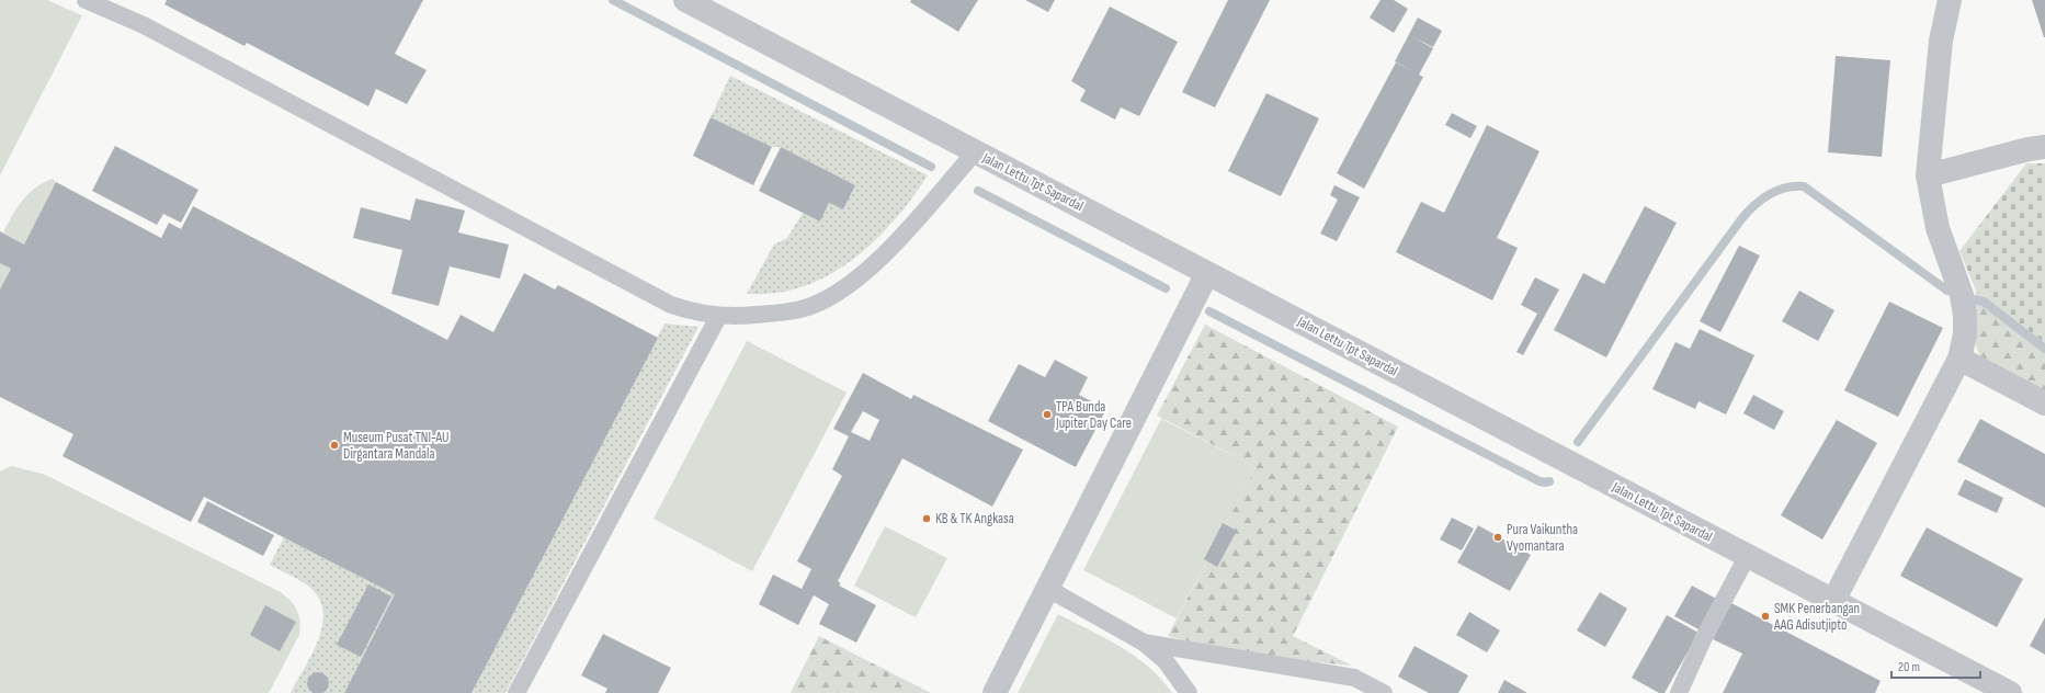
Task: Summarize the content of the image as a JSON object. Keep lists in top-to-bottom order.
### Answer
{
  "streets": {
    "street": ["Jalan Lettu Tpt Sapardal"]
  },
  "places": [
    "TPA Bunda Jupiter Day Care",
    "Museum Pusat TNI-AU Dirgantara Mandala",
    "KB & TK Angkasa",
    "Pura Vaikuntha Vyomantara",
    "SMK Penerbangan AAG Adisutjipto"
  ],
  "scale_bar": "20 m"
}
